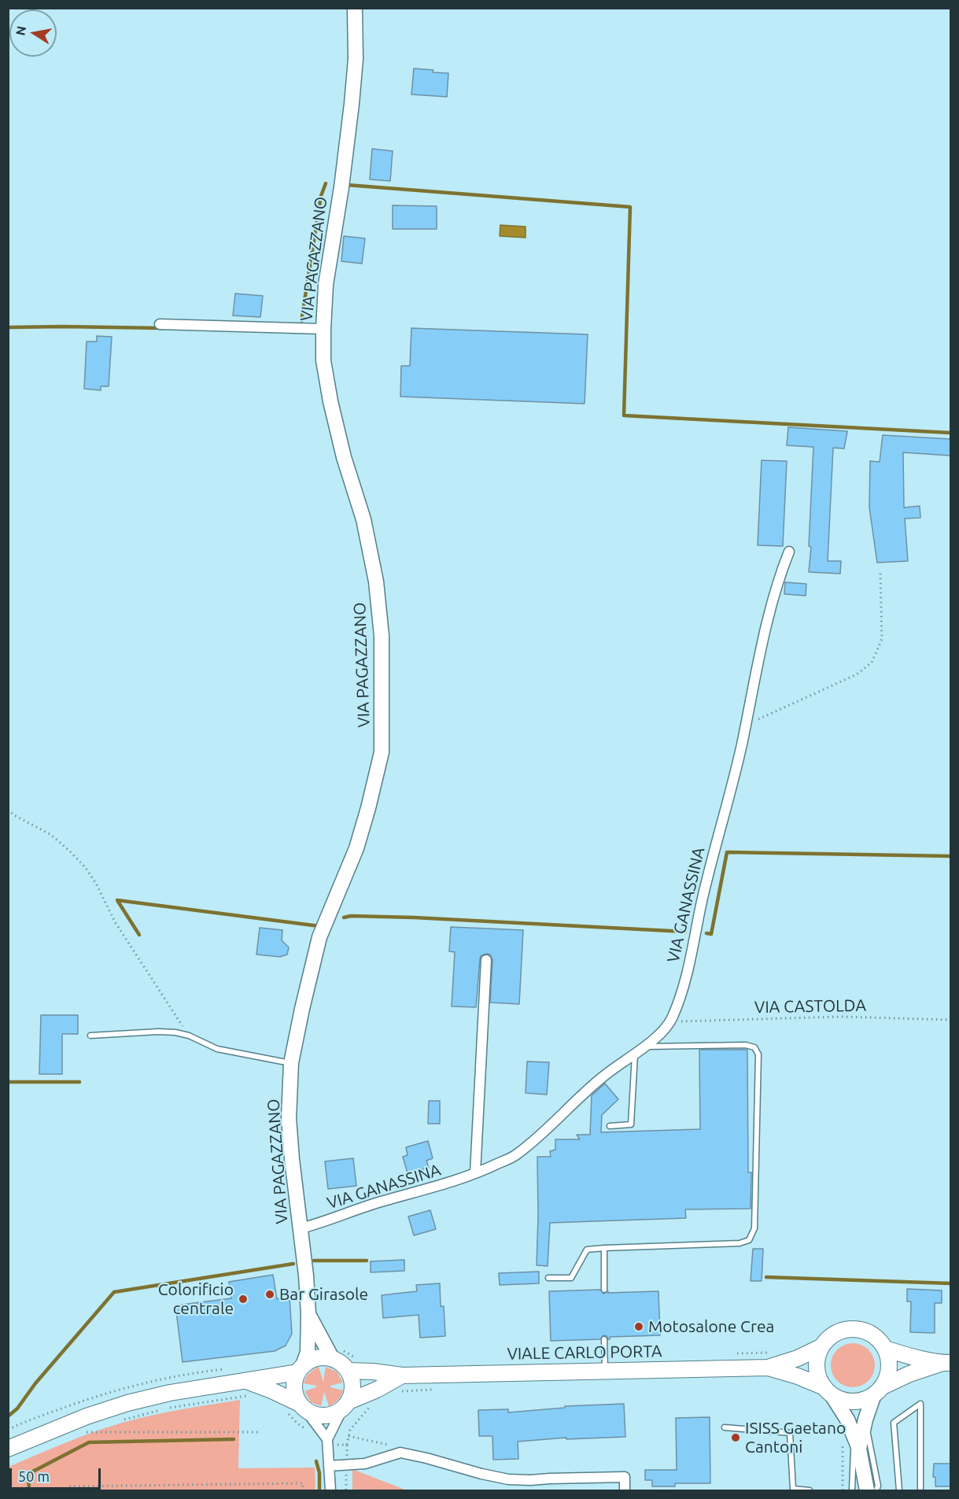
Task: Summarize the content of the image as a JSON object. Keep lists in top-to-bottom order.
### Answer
{
  "streets": {
    "main road": ["VIALE CARLO PORTA"],
    "street": ["VIA PAGAZZANO", "VIA GANASSINA"],
    "path": ["VIA CASTOLDA"]
  },
  "crossings": [
    ["VIA PAGAZZANO", "VIA GANASSINA"],
    ["VIA PAGAZZANO", "VIALE CARLO PORTA"],
    ["VIA GANASSINA", "VIA CASTOLDA"]
  ],
  "places": [
    "Bar Girasole",
    "Colorificio centrale",
    "Motosalone Crea",
    "ISISS Gaetano Cantoni"
  ],
  "scale_bar": "50 m",
  "north": "left"
}
